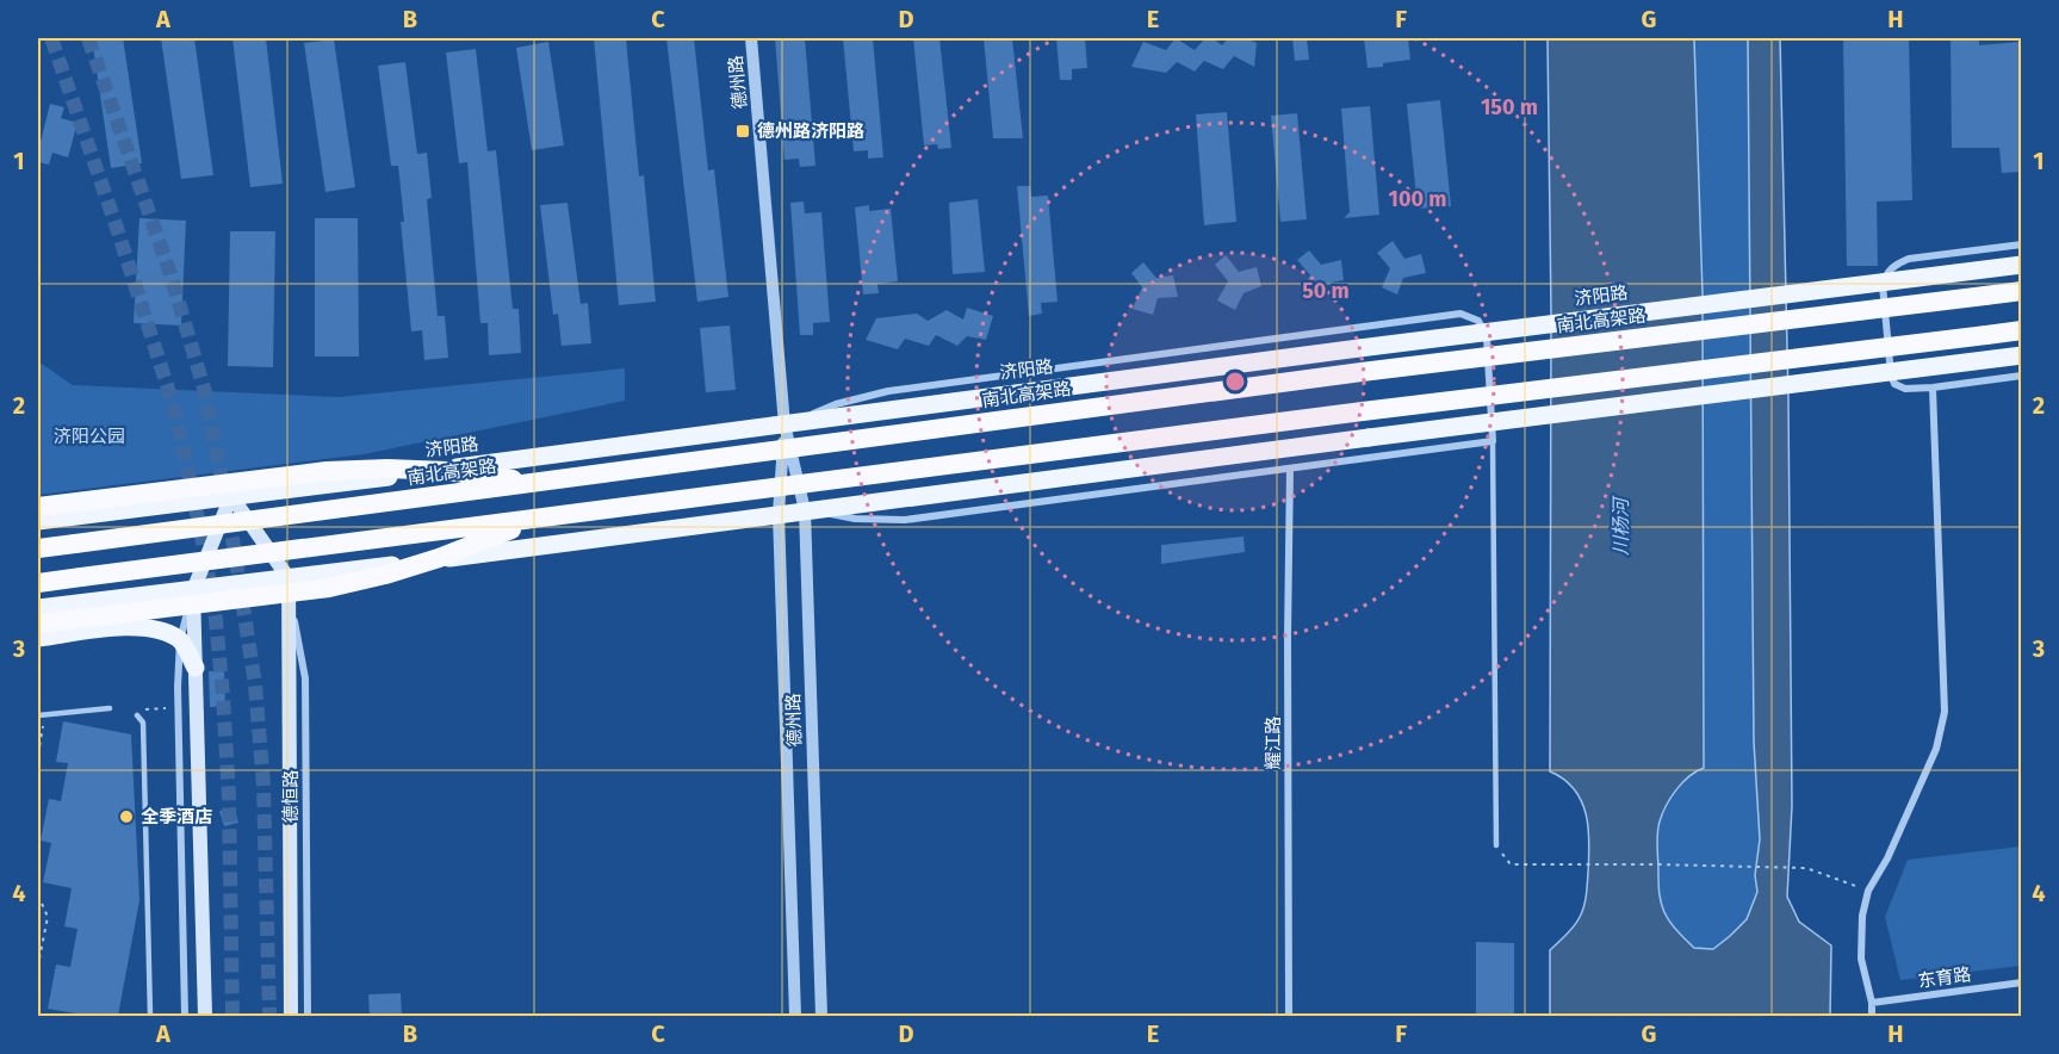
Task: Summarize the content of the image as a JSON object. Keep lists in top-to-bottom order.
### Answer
{
  "streets": {
    "highway": ["南北高架路"],
    "main road": ["济阳路"],
    "street": [
      "德州路",
      "耀江路",
      "德恒路",
      "东育路"
    ]
  },
  "crossings": [
    ["德州路", "济阳路"]
  ],
  "water": ["川杨河"],
  "parks": ["济阳公园"],
  "places": {
    "transit": ["德州路济阳路"],
    "other": ["全季酒店"]
  },
  "grid": {
    "columns": [
      "A",
      "B",
      "C",
      "D",
      "E",
      "F",
      "G",
      "H"
    ],
    "rows": [
      "1",
      "2",
      "3",
      "4"
    ]
  },
  "rings": ["150 m", "100 m", "50 m"]
}
